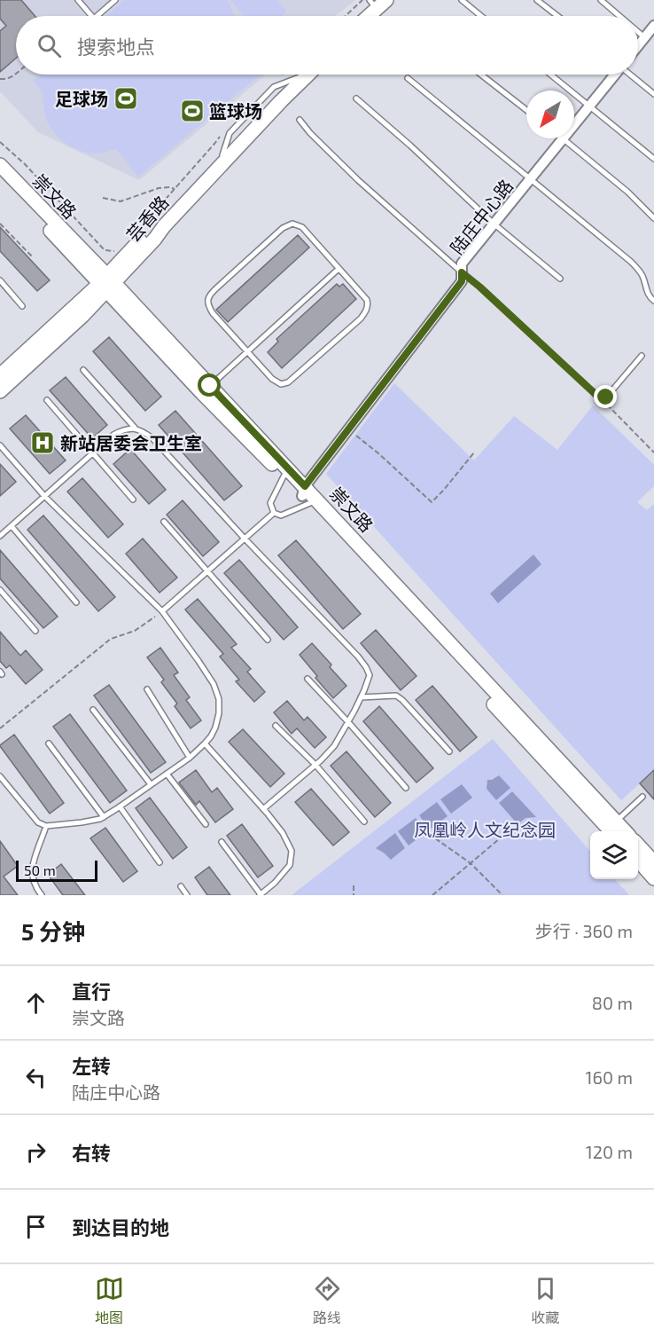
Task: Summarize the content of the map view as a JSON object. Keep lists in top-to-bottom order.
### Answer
{
  "streets": {
    "street": ["崇文路", "陆庄中心路", "芸香路"]
  },
  "crossings": [
    ["崇文路", "陆庄中心路"],
    ["崇文路", "芸香路"]
  ],
  "parks": ["凤凰岭人文纪念园"],
  "places": {
    "sports": ["足球场", "篮球场"],
    "hospital": ["新站居委会卫生室"]
  },
  "scale_bar": "50 m",
  "north": "bottom left",
  "page": {
    "search": "搜索地点",
    "scale": "50 m",
    "heading": ["5 分钟", "步行 · 360 m"],
    "list": [
      ["直行", "崇文路", "80 m"],
      ["左转", "陆庄中心路", "160 m"],
      ["右转", "120 m"],
      "到达目的地"
    ],
    "nav": ["地图", "路线", "收藏"]
  }
}
